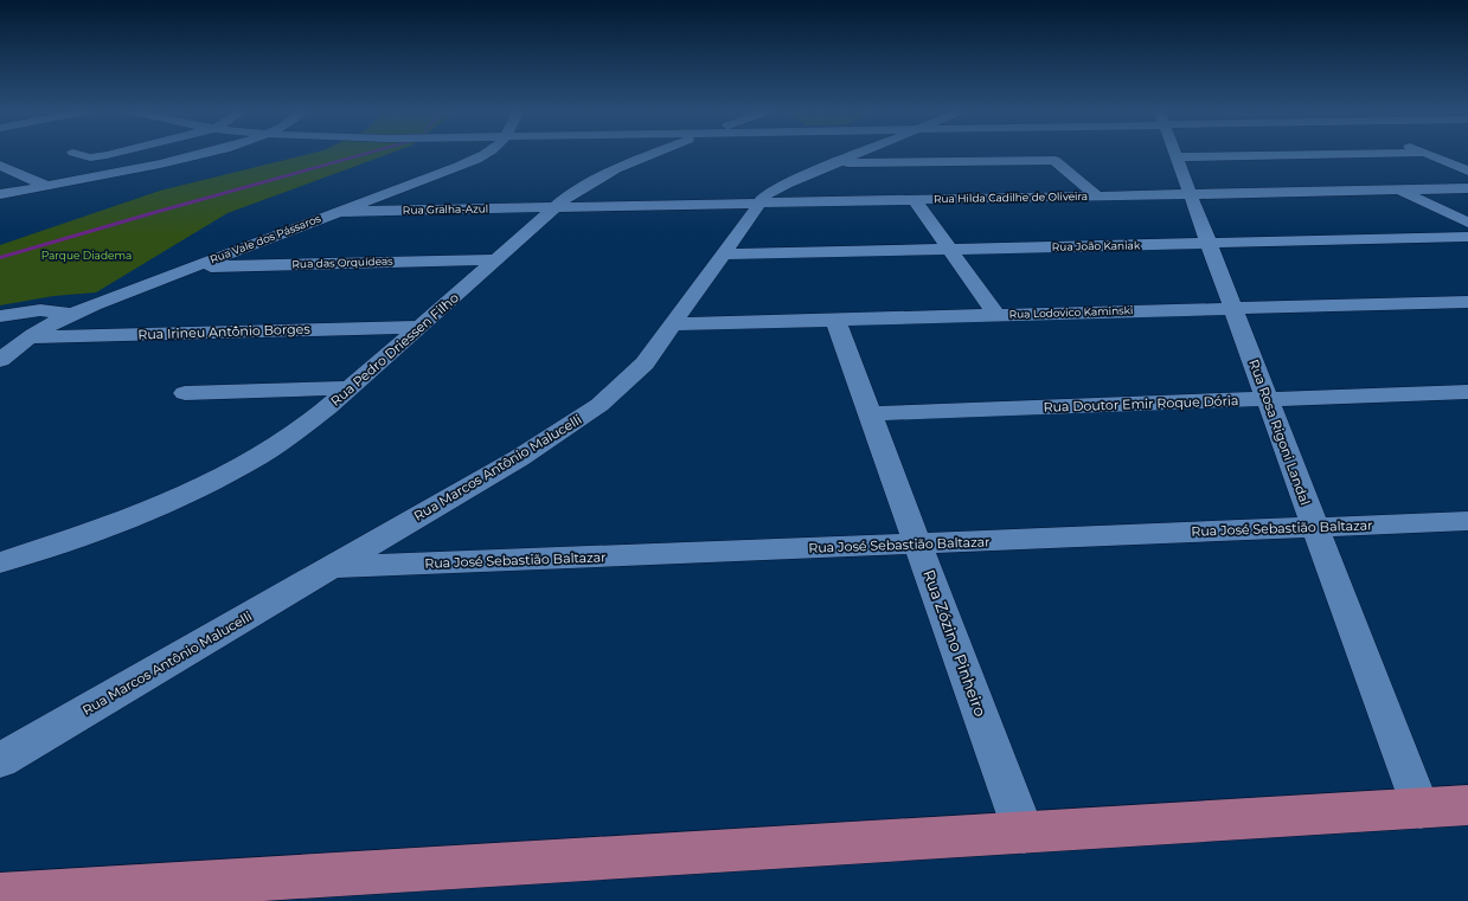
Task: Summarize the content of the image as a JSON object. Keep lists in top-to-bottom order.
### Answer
{
  "streets": {
    "street": [
      "Rua Hilda Cadilhe de Oliveira",
      "Rua Gralha-Azul",
      "Rua Vale dos Pássaros",
      "Rua João Kaniak",
      "Rua das Orquídeas",
      "Rua Lodovico Kaminski",
      "Rua Irineu Antônio Borges",
      "Rua Pedro Driessen Filho",
      "Rua Doutor Emir Roque Dória",
      "Rua Rosa Rigoni Landal",
      "Rua Marcos Antônio Malucelli",
      "Rua José Sebastião Baltazar",
      "Rua Zózino Pinheiro"
    ]
  },
  "crossings": [
    ["Rua Hilda Cadilhe de Oliveira", "Rua Gralha-Azul"],
    ["Rua Hilda Cadilhe de Oliveira", "Rua Pedro Driessen Filho"],
    ["Rua Hilda Cadilhe de Oliveira", "Rua Rosa Rigoni Landal"],
    ["Rua Hilda Cadilhe de Oliveira", "Rua Marcos Antônio Malucelli"],
    ["Rua Gralha-Azul", "Rua Vale dos Pássaros"],
    ["Rua Gralha-Azul", "Rua Pedro Driessen Filho"],
    ["Rua Vale dos Pássaros", "Rua das Orquídeas"],
    ["Rua Vale dos Pássaros", "Rua Irineu Antônio Borges"],
    ["Rua João Kaniak", "Rua Rosa Rigoni Landal"],
    ["Rua João Kaniak", "Rua Marcos Antônio Malucelli"],
    ["Rua das Orquídeas", "Rua Pedro Driessen Filho"],
    ["Rua Lodovico Kaminski", "Rua Rosa Rigoni Landal"],
    ["Rua Lodovico Kaminski", "Rua Marcos Antônio Malucelli"],
    ["Rua Lodovico Kaminski", "Rua Zózino Pinheiro"],
    ["Rua Irineu Antônio Borges", "Rua Pedro Driessen Filho"],
    ["Rua Doutor Emir Roque Dória", "Rua Rosa Rigoni Landal"],
    ["Rua Doutor Emir Roque Dória", "Rua Zózino Pinheiro"],
    ["Rua Rosa Rigoni Landal", "Rua José Sebastião Baltazar"],
    ["Rua Marcos Antônio Malucelli", "Rua José Sebastião Baltazar"],
    ["Rua José Sebastião Baltazar", "Rua Zózino Pinheiro"]
  ],
  "parks": ["Parque Diadema"]
}
